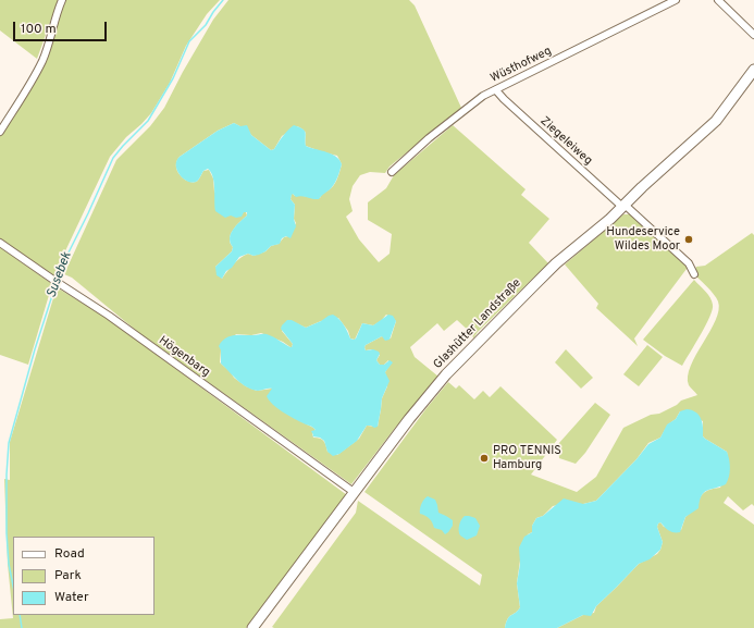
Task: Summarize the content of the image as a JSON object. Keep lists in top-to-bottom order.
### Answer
{
  "streets": {
    "street": [
      "Wüsthofweg",
      "Ziegeleiweg",
      "Glashütter Landstraße",
      "Högenbarg"
    ]
  },
  "crossings": [
    ["Wüsthofweg", "Ziegeleiweg"],
    ["Ziegeleiweg", "Glashütter Landstraße"],
    ["Glashütter Landstraße", "Högenbarg"]
  ],
  "water": ["Susebek"],
  "places": ["Hundeservice Wildes Moor", "PRO TENNIS Hamburg"],
  "legend": ["Road", "Park", "Water"],
  "scale_bar": "100 m"
}
